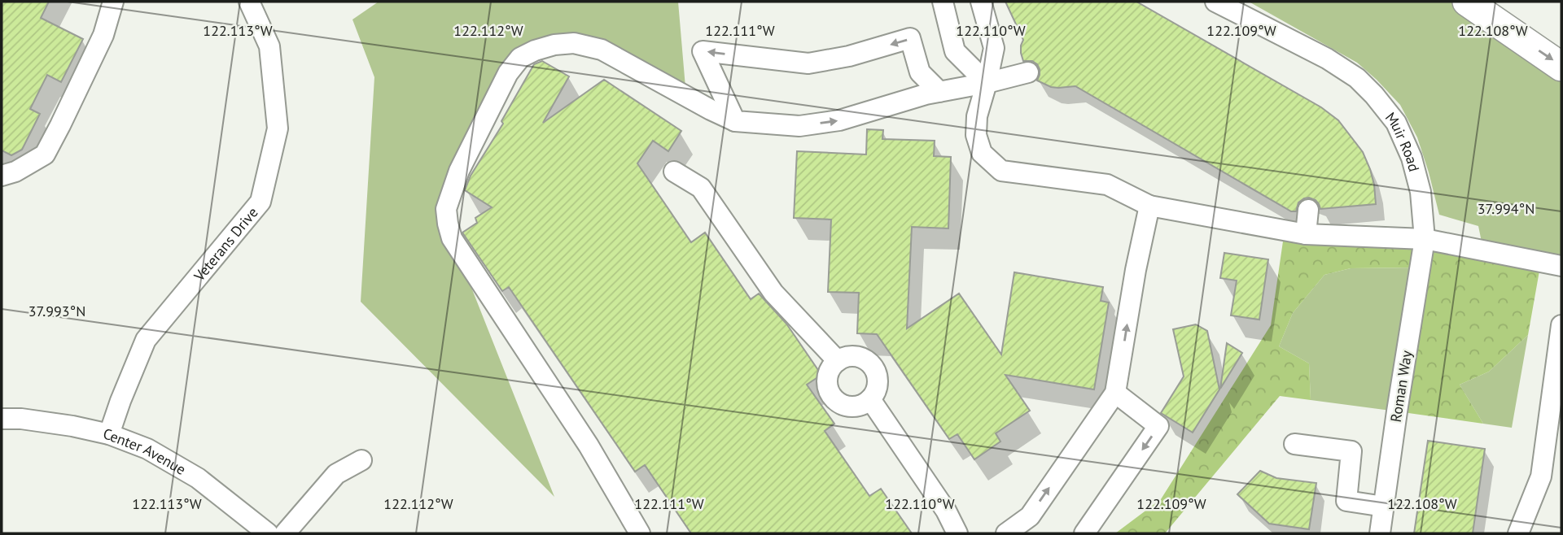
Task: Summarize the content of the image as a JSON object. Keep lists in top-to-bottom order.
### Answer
{
  "streets": {
    "street": [
      "Muir Road",
      "Veterans Drive",
      "Roman Way",
      "Center Avenue"
    ]
  },
  "crossings": [
    ["Muir Road", "Roman Way"],
    ["Veterans Drive", "Center Avenue"]
  ],
  "coordinates": [
    "122.113°W",
    "122.112°W",
    "122.111°W",
    "122.110°W",
    "122.109°W",
    "122.108°W",
    "37.994°N",
    "37.993°N"
  ]
}
